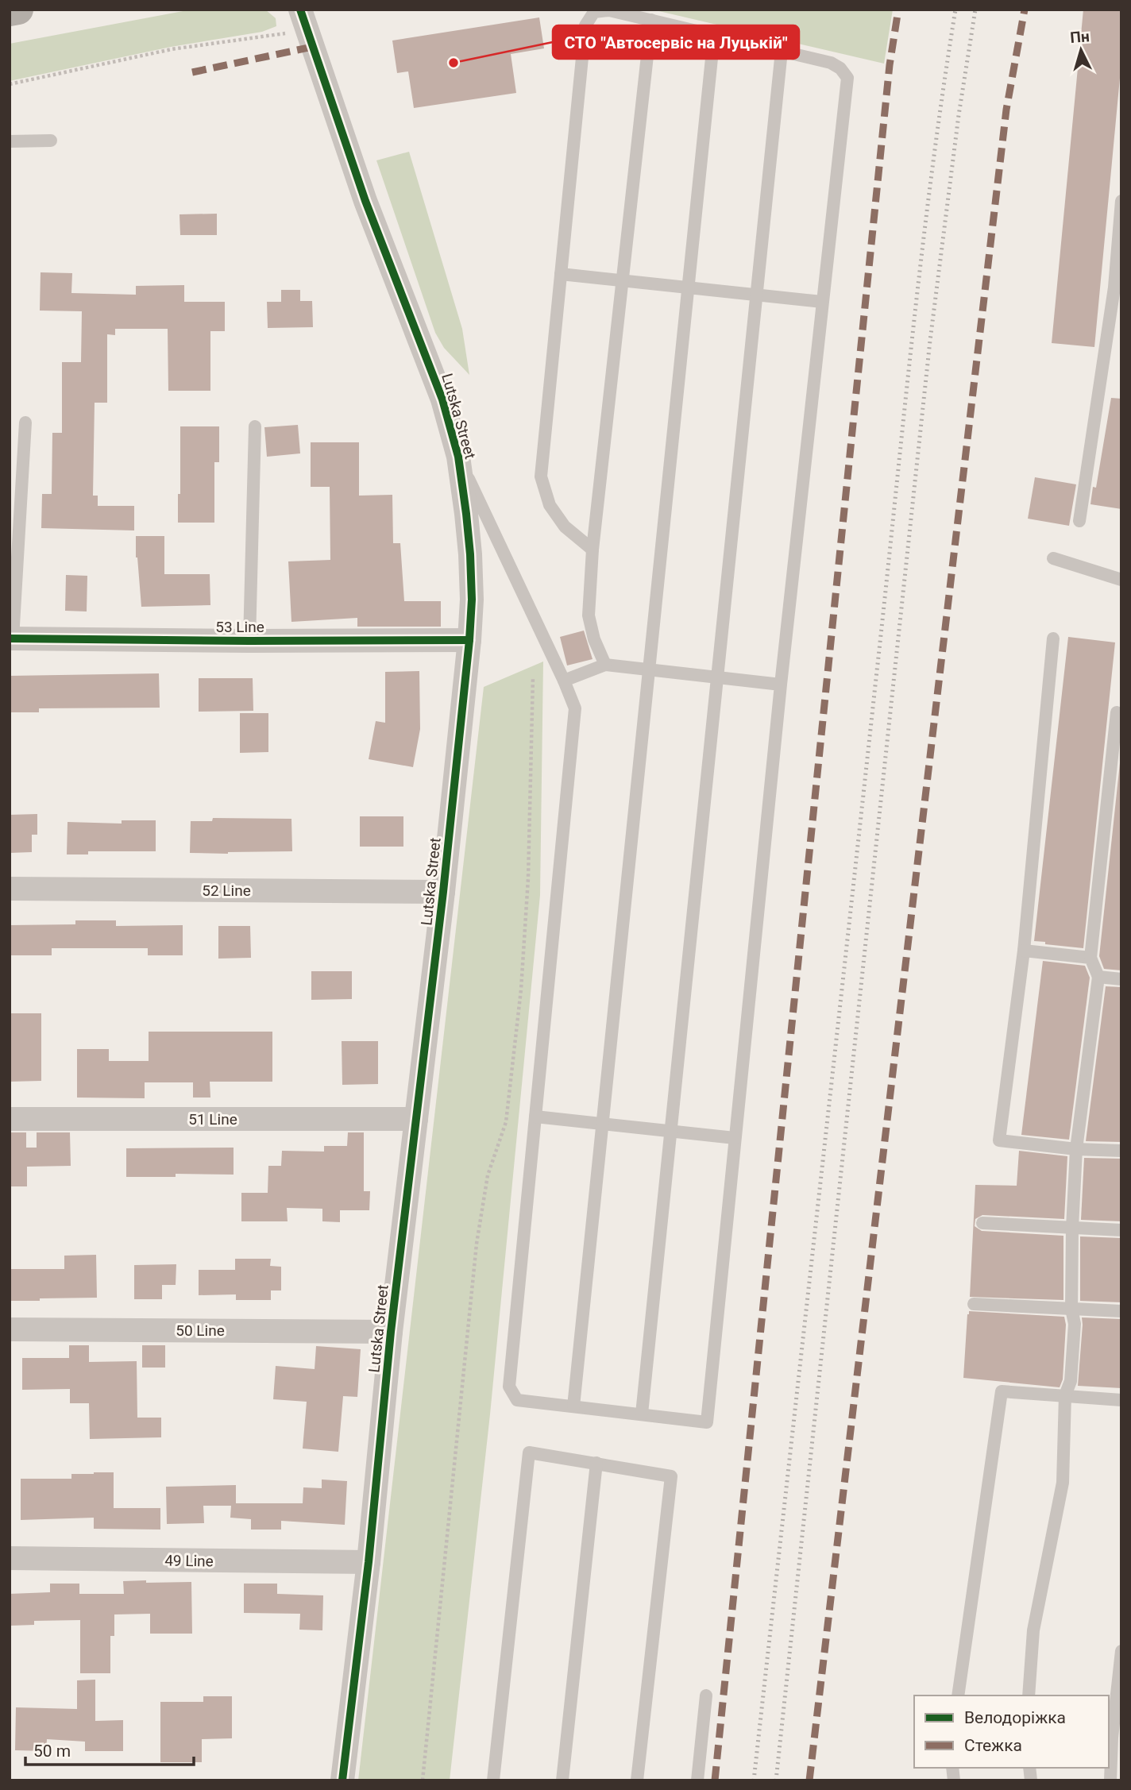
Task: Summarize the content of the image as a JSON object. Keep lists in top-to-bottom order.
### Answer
{
  "streets": {
    "street": [
      "Lutska Street",
      "53 Line",
      "52 Line",
      "51 Line",
      "50 Line",
      "49 Line"
    ]
  },
  "crossings": [
    ["Lutska Street", "53 Line"],
    ["Lutska Street", "52 Line"],
    ["Lutska Street", "51 Line"],
    ["Lutska Street", "50 Line"],
    ["Lutska Street", "49 Line"]
  ],
  "places": ["СТО \"Автосервіс на Луцькій\""],
  "legend": ["Велодоріжка", "Стежка"],
  "scale_bar": "50 m",
  "north": "top"
}
